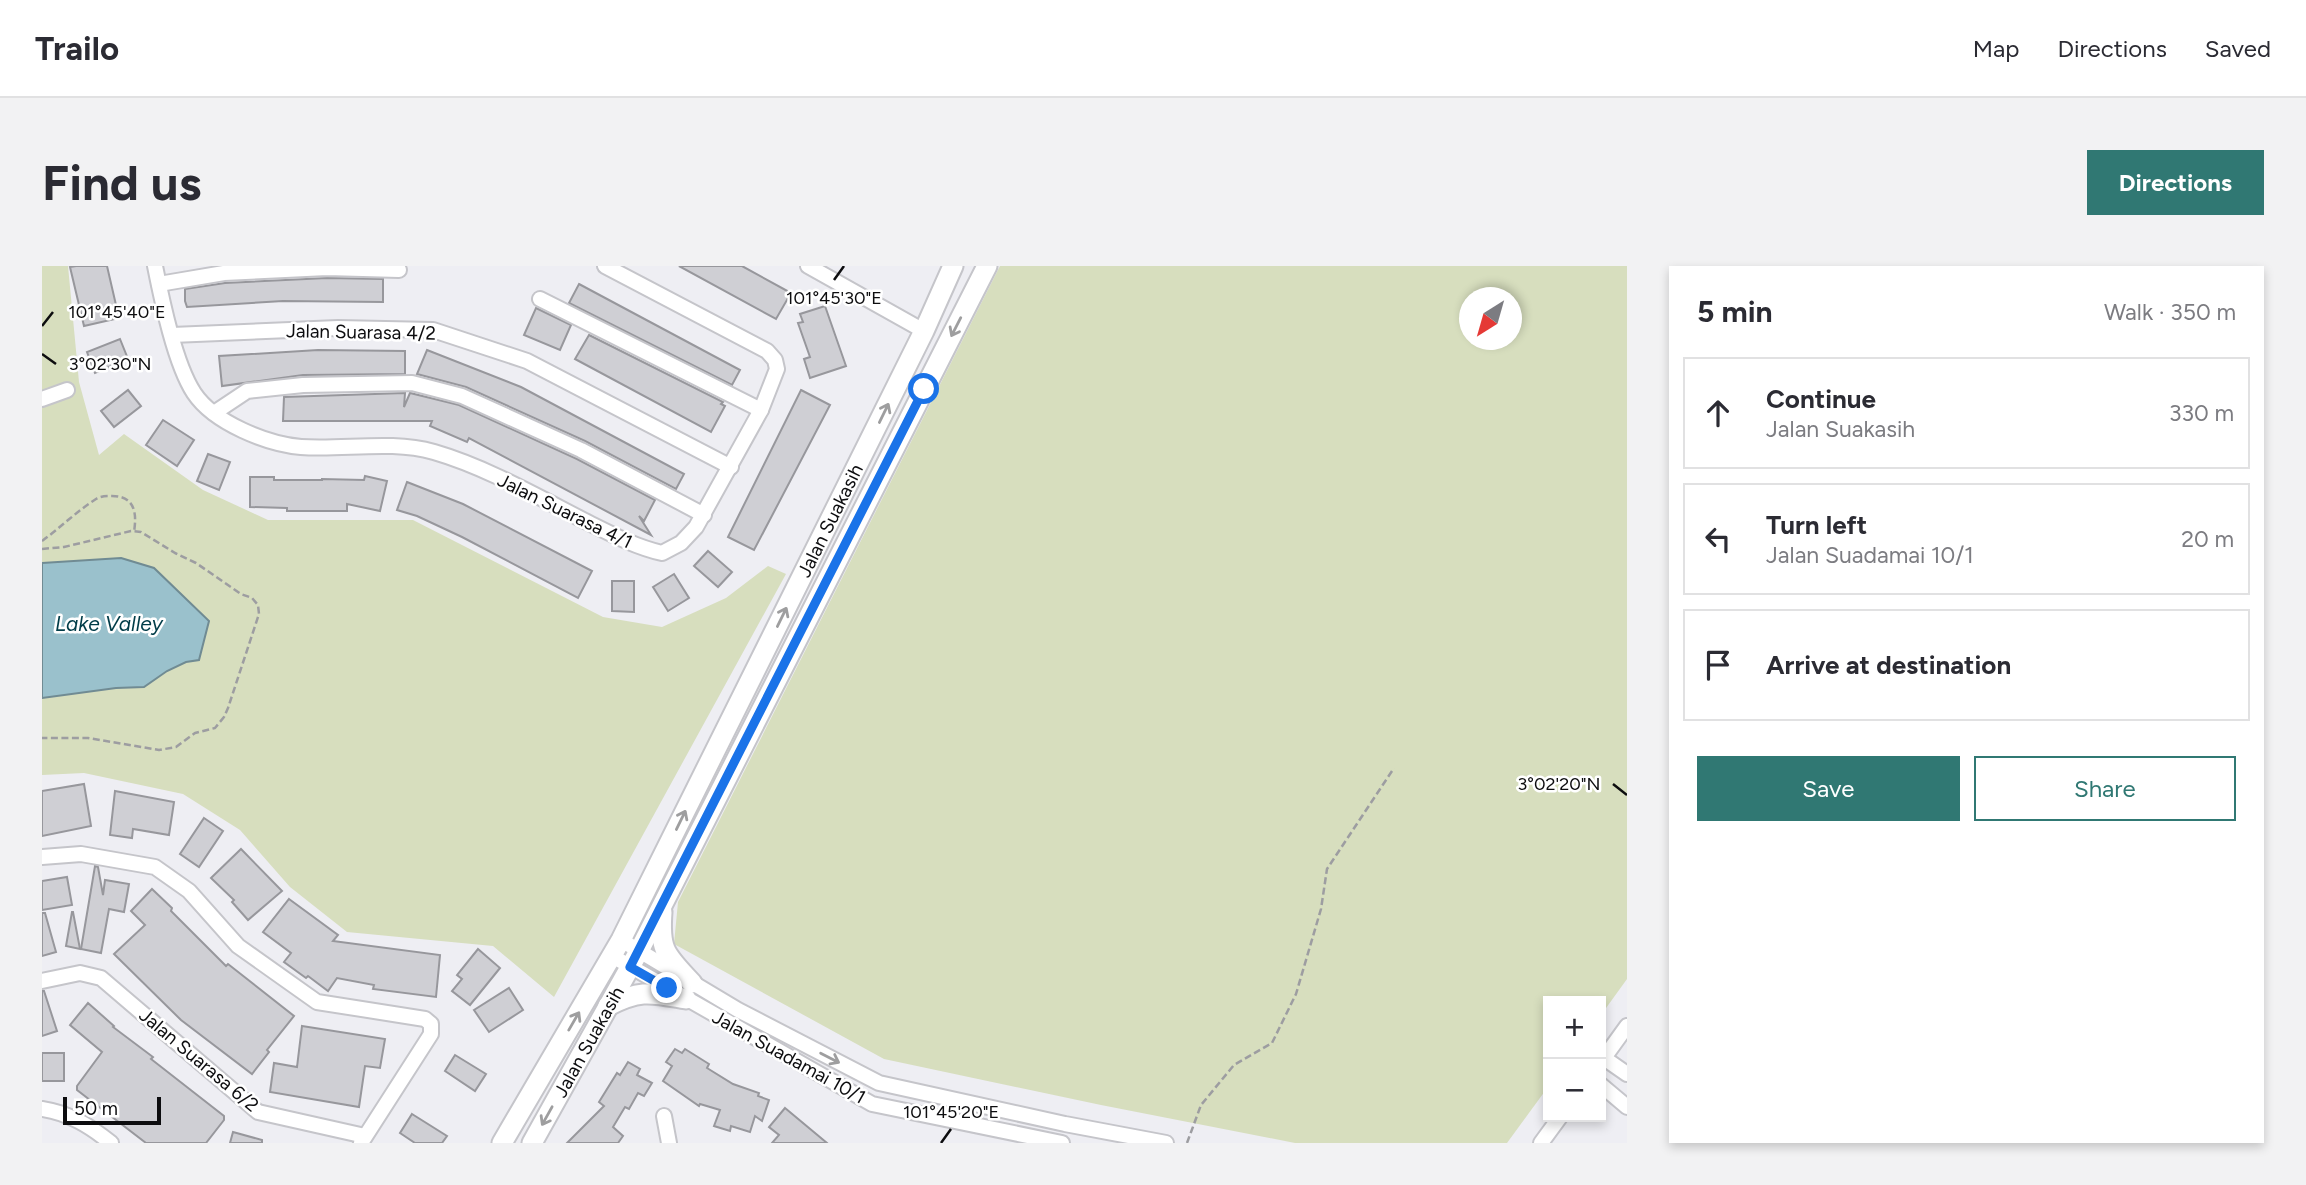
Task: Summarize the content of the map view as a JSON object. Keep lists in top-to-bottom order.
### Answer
{
  "streets": {
    "main road": ["Jalan Suakasih"],
    "street": [
      "Jalan Suarasa 4/2",
      "Jalan Suarasa 4/1",
      "Jalan Suadamai 10/1",
      "Jalan Suarasa 6/2"
    ]
  },
  "crossings": [
    ["Jalan Suarasa 4/2", "Jalan Suarasa 4/1"],
    ["Jalan Suakasih", "Jalan Suadamai 10/1"]
  ],
  "water": ["Lake Valley"],
  "scale_bar": "50 m",
  "north": "bottom left",
  "page": {
    "header": "Trailo",
    "nav": ["Map", "Directions", "Saved"],
    "buttons": [
      "Directions",
      ["Save", "Share"]
    ],
    "title": "Find us",
    "heading": ["5 min", "Walk · 350 m"],
    "list": [
      ["Continue", "Jalan Suakasih", "330 m"],
      ["Turn left", "Jalan Suadamai 10/1", "20 m"],
      "Arrive at destination"
    ],
    "map_buttons": ["+", "−"],
    "scale": "50 m"
  },
  "coordinates": [
    "101°45'30\"E",
    "101°45'40\"E",
    "3°02'30\"N",
    "3°02'20\"N",
    "101°45'20\"E"
  ]
}
